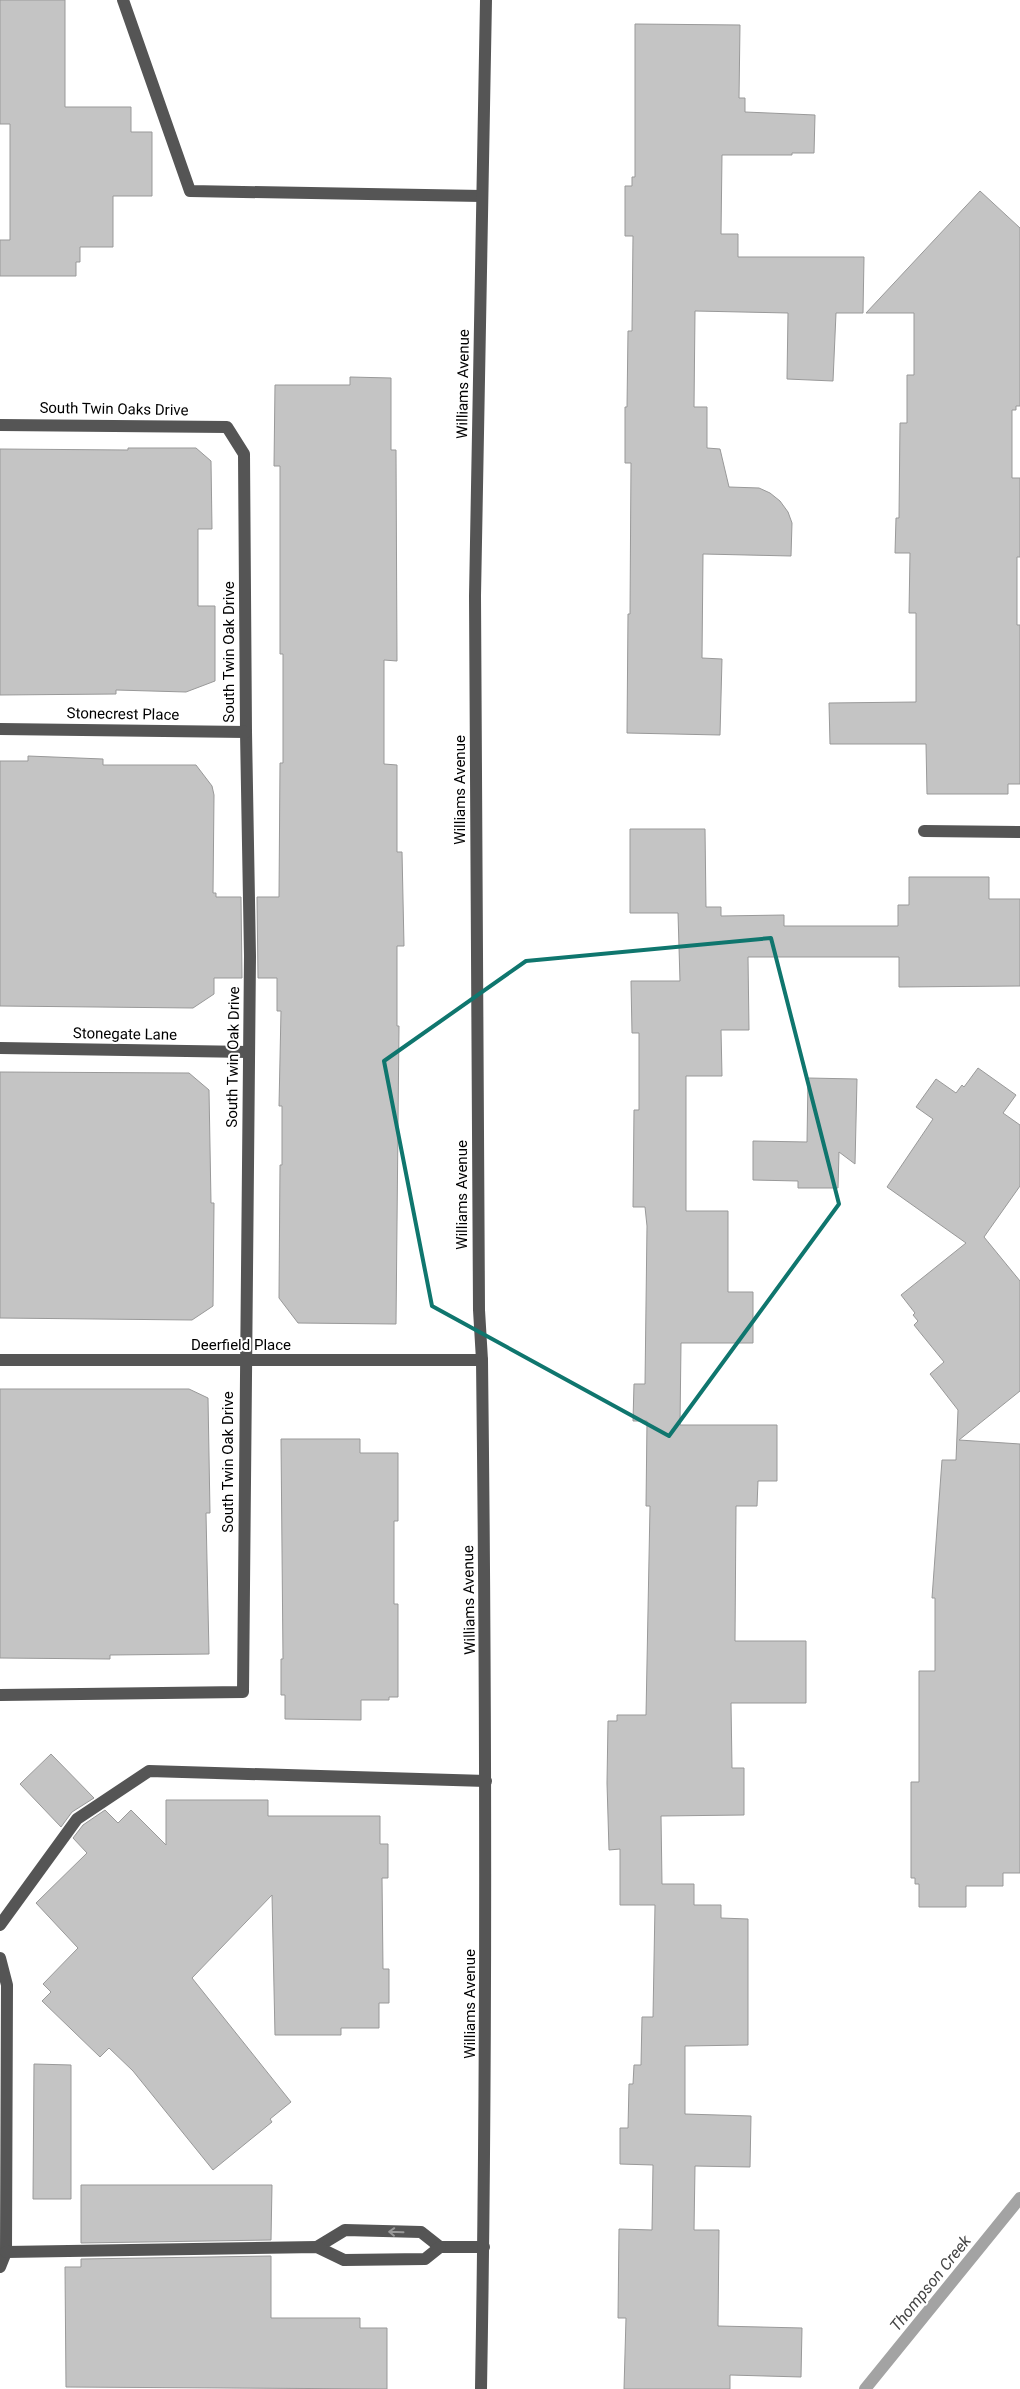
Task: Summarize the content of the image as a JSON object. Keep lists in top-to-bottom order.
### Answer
{
  "streets": {
    "street": [
      "Williams Avenue",
      "South Twin Oaks Drive",
      "South Twin Oak Drive",
      "Stonecrest Place",
      "Stonegate Lane",
      "Deerfield Place"
    ]
  },
  "crossings": [
    ["Williams Avenue", "Deerfield Place"],
    ["South Twin Oaks Drive", "South Twin Oak Drive"],
    ["South Twin Oak Drive", "Stonecrest Place"],
    ["South Twin Oak Drive", "Stonegate Lane"],
    ["South Twin Oak Drive", "Deerfield Place"]
  ],
  "water": ["Thompson Creek"]
}
